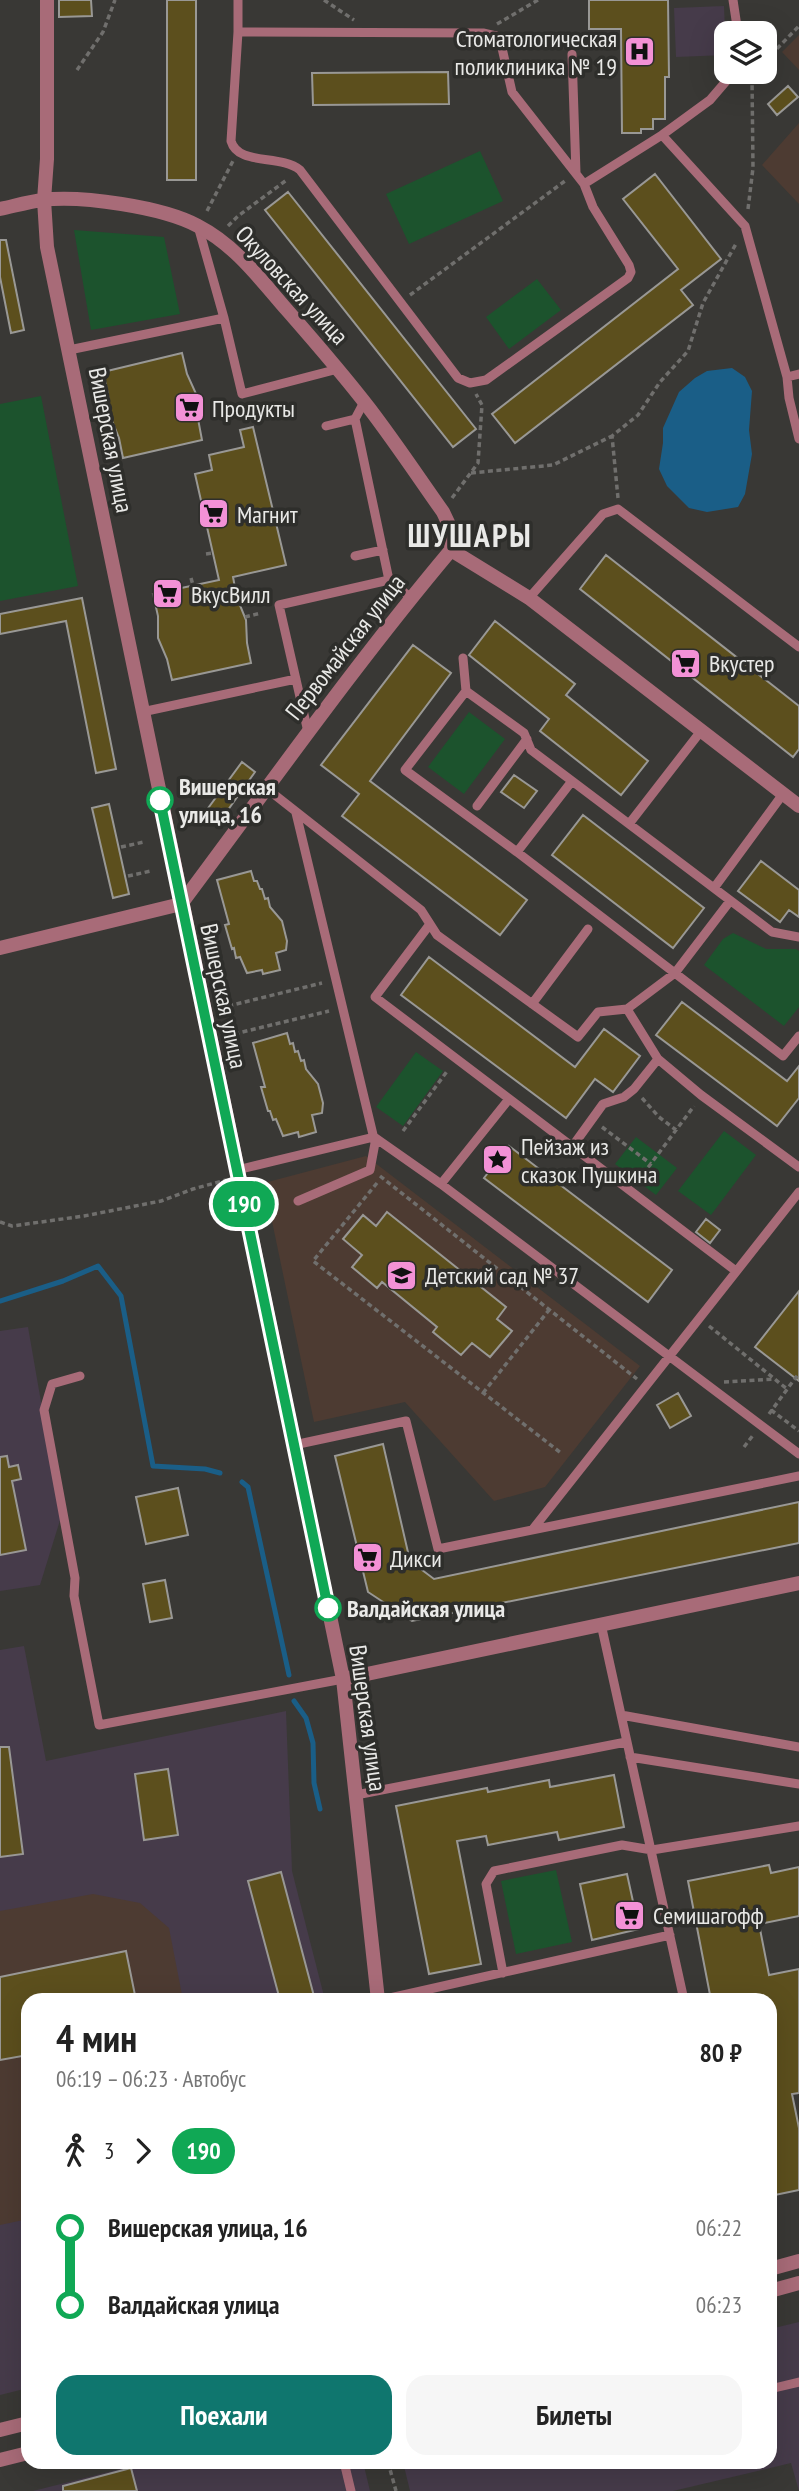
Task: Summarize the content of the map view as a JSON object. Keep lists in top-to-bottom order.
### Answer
{
  "streets": {
    "street": ["Окуловская улица", "Вишерская улица", "Первомайская улица"]
  },
  "crossings": [
    ["Окуловская улица", "Вишерская улица"],
    ["Окуловская улица", "Первомайская улица"],
    ["Вишерская улица", "Первомайская улица"]
  ],
  "districts": ["ШУШАРЫ"],
  "places": {
    "hospital": ["Стоматологическая поликлиника № 19"],
    "supermarket": [
      "Продукты",
      "Магнит",
      "ВкусВилл",
      "Вкустер",
      "Дикси",
      "Семишагофф"
    ],
    "other": ["Вишерская улица, 16", "Валдайская улица"],
    "place": ["Пейзаж из сказок Пушкина"],
    "school or university": ["Детский сад № 37"]
  },
  "lines": ["bus line 190"],
  "page": {
    "on_map": "190",
    "heading": ["4 мин", "06:19 – 06:23 · Автобус", "80 ₽"],
    "legs": ["3", "190"],
    "list": [
      {
        "name": "Вишерская улица, 16",
        "value": "06:22"
      },
      {
        "name": "Валдайская улица",
        "value": "06:23"
      }
    ],
    "buttons": ["Поехали", "Билеты"]
  }
}
